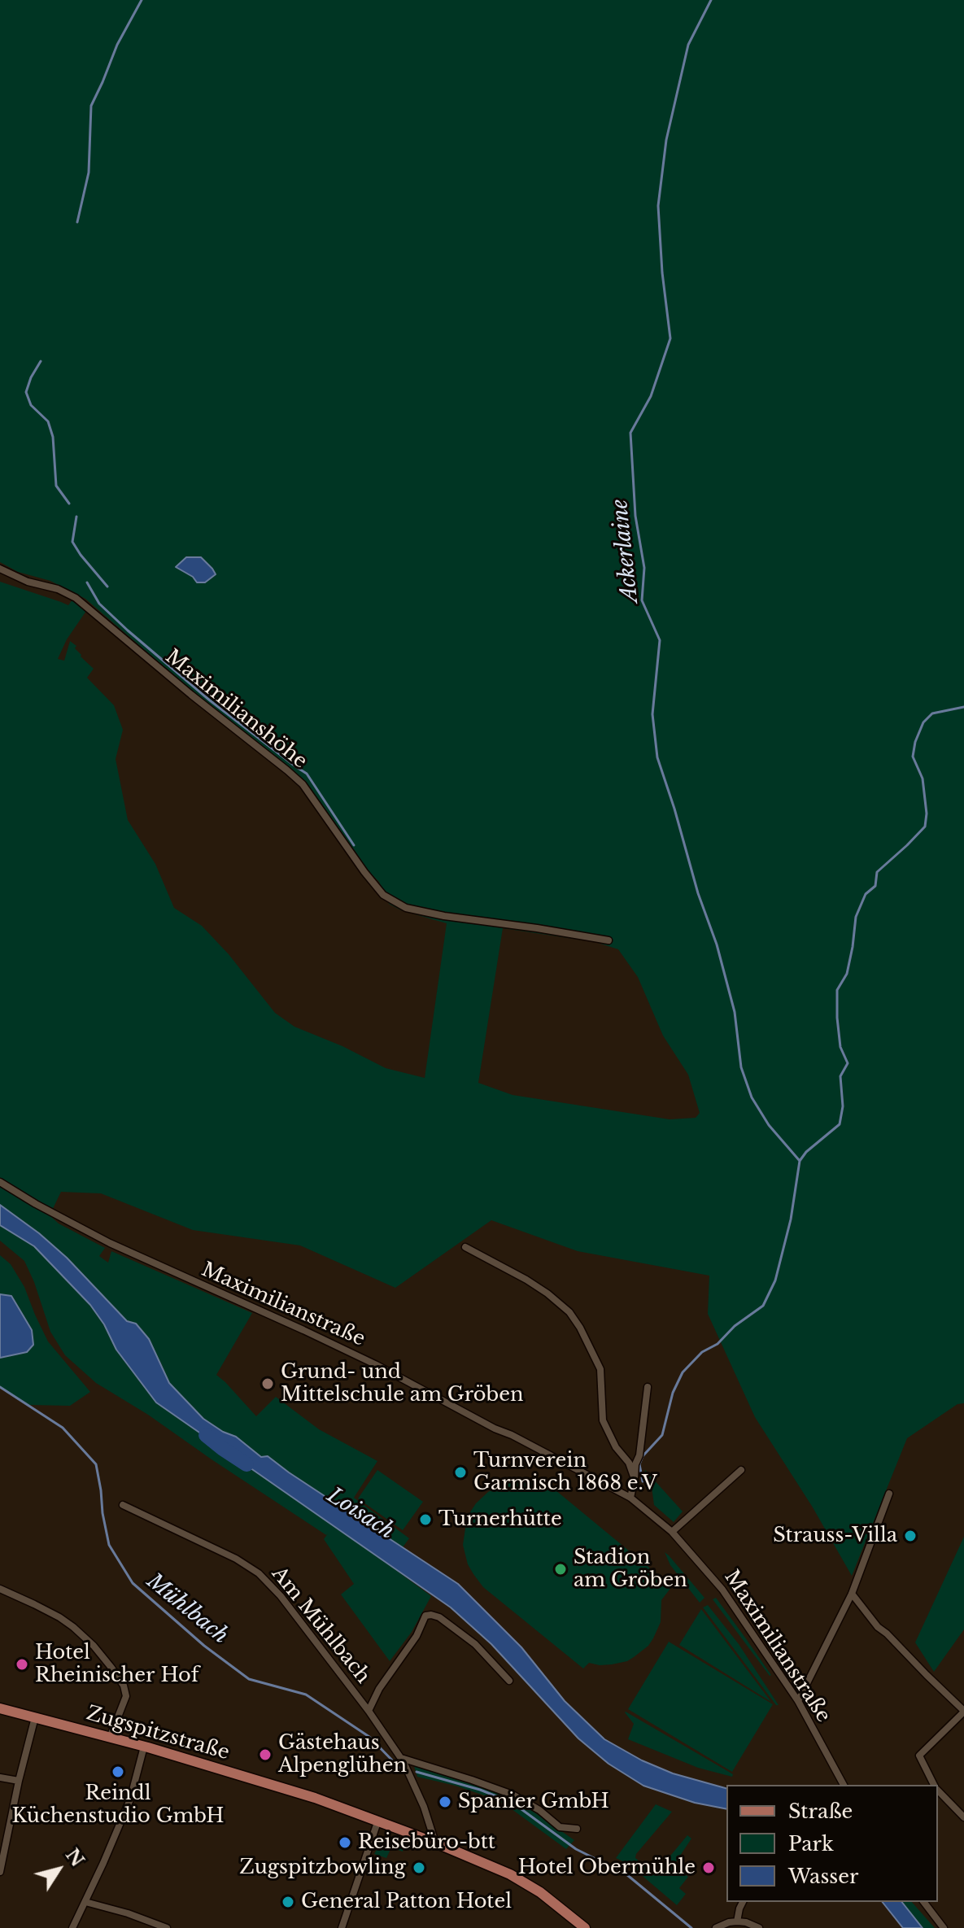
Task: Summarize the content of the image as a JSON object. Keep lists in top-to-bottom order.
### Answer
{
  "streets": {
    "main road": ["Zugspitzstraße"],
    "street": ["Maximilianshöhe", "Maximilianstraße", "Am Mühlbach"]
  },
  "crossings": [
    ["Am Mühlbach", "Zugspitzstraße"]
  ],
  "water": ["Ackerlaine", "Loisach", "Mühlbach"],
  "places": [
    "Grund- und Mittelschule am Gröben",
    "Turnverein Garmisch 1868 e.V",
    "Turnerhütte",
    "Strauss-Villa",
    "Stadion am Gröben",
    "Hotel Rheinischer Hof",
    "Gästehaus Alpenglühen",
    "Reindl Küchenstudio GmbH",
    "Spanier GmbH",
    "Reisebüro-btt",
    "Zugspitzbowling",
    "Hotel Obermühle",
    "General Patton Hotel"
  ],
  "legend": ["Straße", "Park", "Wasser"],
  "north": "top right"
}
